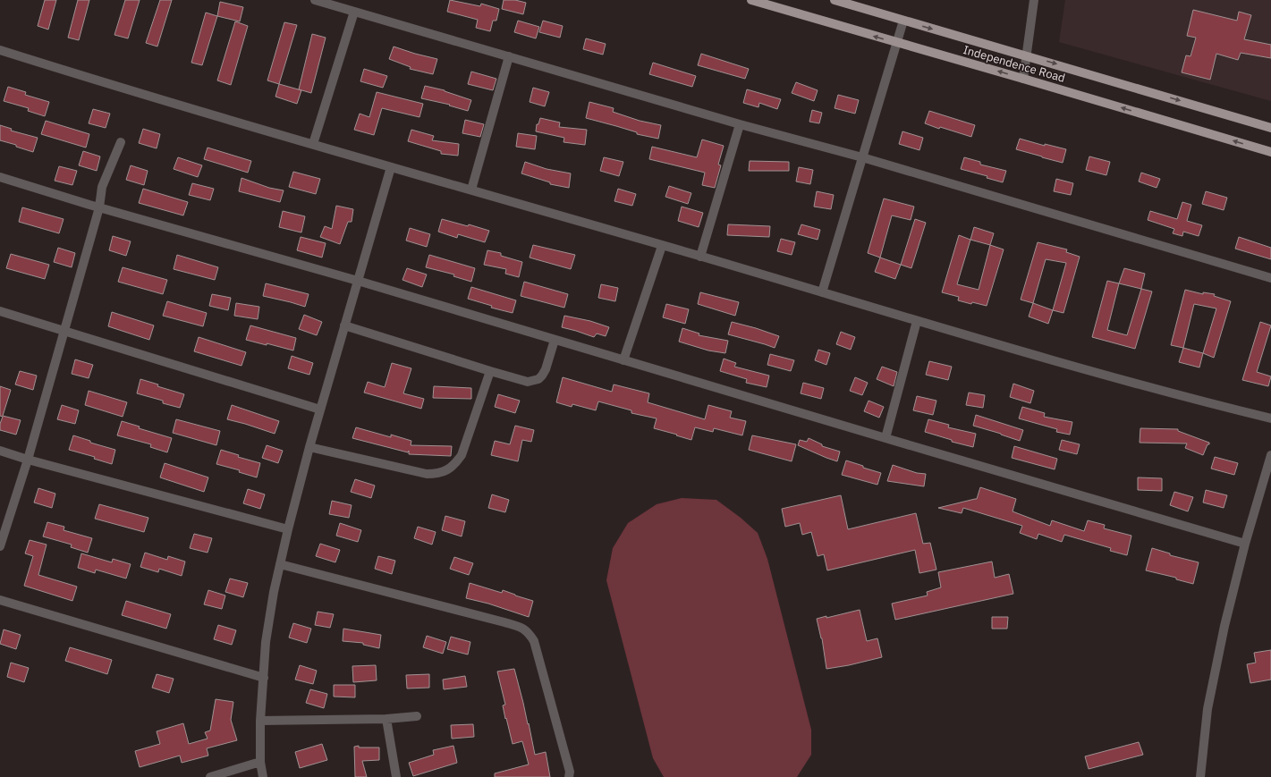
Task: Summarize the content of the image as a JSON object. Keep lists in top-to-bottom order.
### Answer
{
  "streets": {
    "main road": ["Independence Road"]
  }
}
